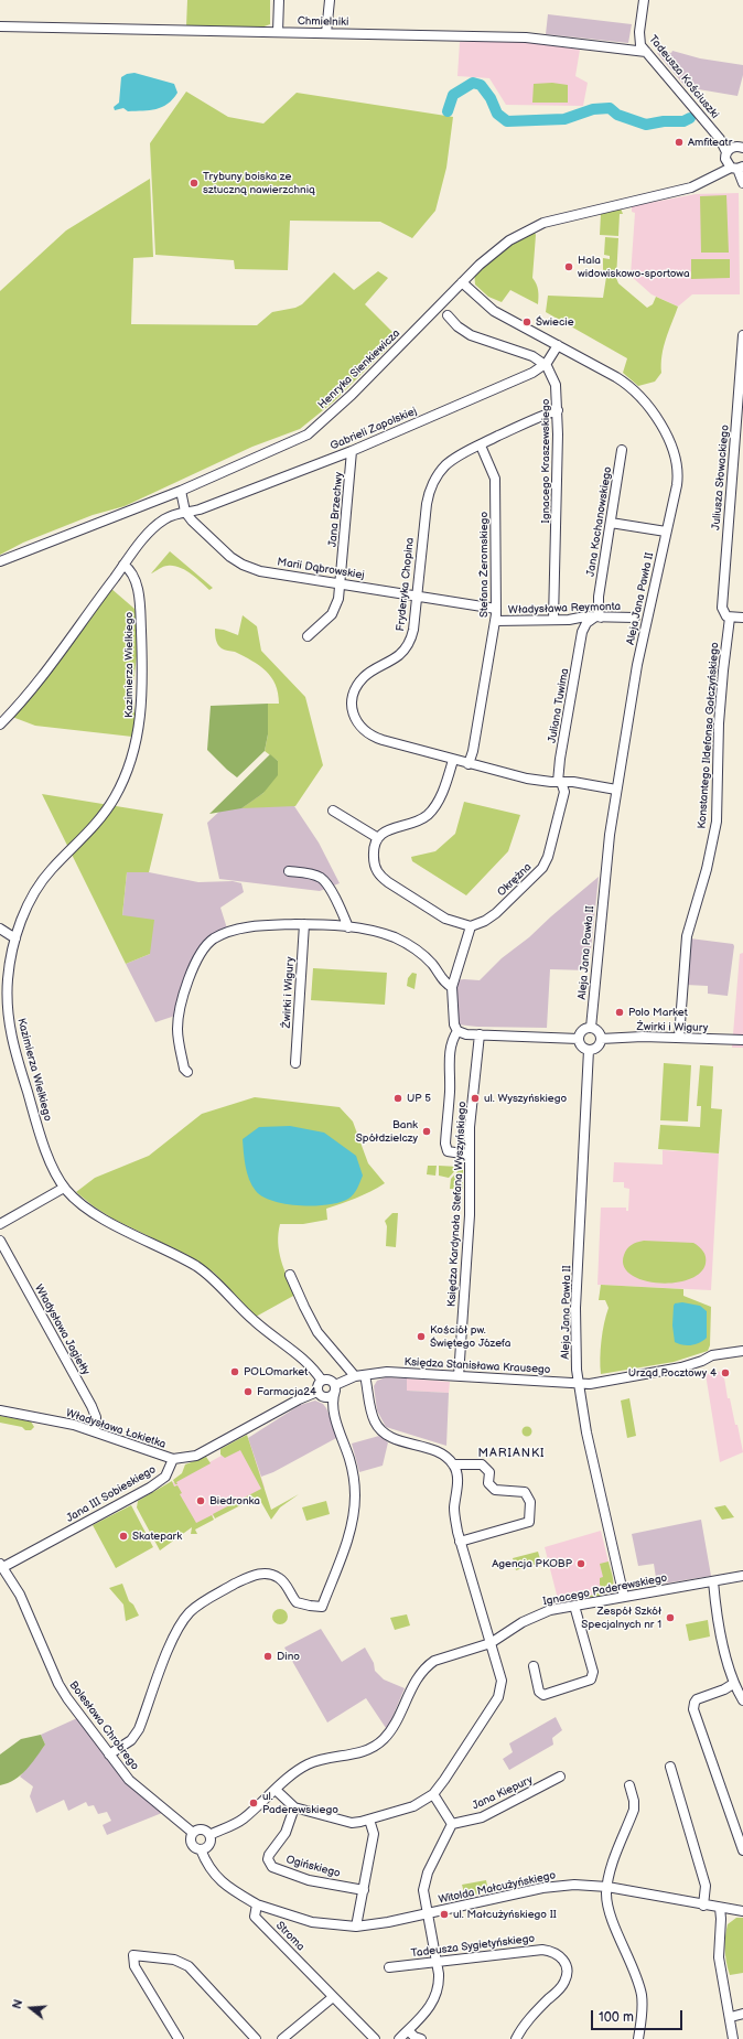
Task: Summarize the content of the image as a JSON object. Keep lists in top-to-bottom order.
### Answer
{
  "streets": {
    "street": [
      "Chmielniki",
      "Tadeusza Kościuszki",
      "Henryka Sienkiewicza",
      "Gabrieli Zapolskiej",
      "Ignacego Kraszewskiego",
      "Juliusza Słowackiego",
      "Jana Brzechwy",
      "Jana Kochanowskiego",
      "Stefana Żeromskiego",
      "Marii Dąbrowskiej",
      "Fryderyka Chopina",
      "Aleja Jana Pawła II",
      "Władysława Reymonta",
      "Kazimierza Wielkiego",
      "Juliana Tuwima",
      "Konstantego Ildefonsa Gałczyńskiego",
      "Okrężna",
      "Żwirki i Wigury",
      "Księdza Kardynała Stefana Wyszyńskiego",
      "Władysława Jagiełły",
      "Księdza Stanisława Krausego",
      "Władysława Łokietka",
      "Jana III Sobieskiego",
      "Ignacego Paderewskiego",
      "Bolesława Chrobrego",
      "Jana Kiepury",
      "Ogińskiego",
      "Witolda Małcużyńskiego",
      "Stroma",
      "Tadeusza Sygietyńskiego"
    ]
  },
  "crossings": [
    ["Chmielniki", "Tadeusza Kościuszki"],
    ["Henryka Sienkiewicza", "Marii Dąbrowskiej"],
    ["Henryka Sienkiewicza", "Aleja Jana Pawła II"],
    ["Gabrieli Zapolskiej", "Ignacego Kraszewskiego"],
    ["Gabrieli Zapolskiej", "Jana Brzechwy"],
    ["Gabrieli Zapolskiej", "Marii Dąbrowskiej"],
    ["Gabrieli Zapolskiej", "Aleja Jana Pawła II"],
    ["Gabrieli Zapolskiej", "Kazimierza Wielkiego"],
    ["Ignacego Kraszewskiego", "Fryderyka Chopina"],
    ["Ignacego Kraszewskiego", "Władysława Reymonta"],
    ["Juliusza Słowackiego", "Konstantego Ildefonsa Gałczyńskiego"],
    ["Jana Brzechwy", "Marii Dąbrowskiej"],
    ["Jana Kochanowskiego", "Władysława Reymonta"],
    ["Stefana Żeromskiego", "Marii Dąbrowskiej"],
    ["Stefana Żeromskiego", "Fryderyka Chopina"],
    ["Stefana Żeromskiego", "Władysława Reymonta"],
    ["Marii Dąbrowskiej", "Fryderyka Chopina"],
    ["Fryderyka Chopina", "Aleja Jana Pawła II"],
    ["Fryderyka Chopina", "Juliana Tuwima"],
    ["Fryderyka Chopina", "Okrężna"],
    ["Aleja Jana Pawła II", "Żwirki i Wigury"],
    ["Aleja Jana Pawła II", "Księdza Stanisława Krausego"],
    ["Aleja Jana Pawła II", "Ignacego Paderewskiego"],
    ["Kazimierza Wielkiego", "Księdza Stanisława Krausego"],
    ["Juliana Tuwima", "Okrężna"],
    ["Konstantego Ildefonsa Gałczyńskiego", "Żwirki i Wigury"],
    ["Księdza Kardynała Stefana Wyszyńskiego", "Księdza Stanisława Krausego"],
    ["Władysława Jagiełły", "Władysława Łokietka"],
    ["Władysława Łokietka", "Jana III Sobieskiego"],
    ["Jana III Sobieskiego", "Bolesława Chrobrego"],
    ["Ignacego Paderewskiego", "Bolesława Chrobrego"],
    ["Witolda Małcużyńskiego", "Stroma"]
  ],
  "districts": ["MARIANKI"],
  "places": [
    "Amfiteatr",
    "Trybuny boiska ze sztuczną nawierzchnią",
    "Hala widowiskowo-sportowa",
    "Świecie",
    "Polo Market",
    "UP 5",
    "ul. Wyszyńskiego",
    "Bank Spółdzielczy",
    "Kościół pw. Świętego Józefa",
    "POLOmarket",
    "Urząd Pocztowy 4",
    "Farmacja24",
    "Biedronka",
    "Skatepark",
    "Agencja PKOBP",
    "Zespół Szkół Specjalnych nr 1",
    "Dino",
    "ul. Paderewskiego",
    "ul. Małcużyńskiego II"
  ],
  "scale_bar": "100 m",
  "north": "left"
}
